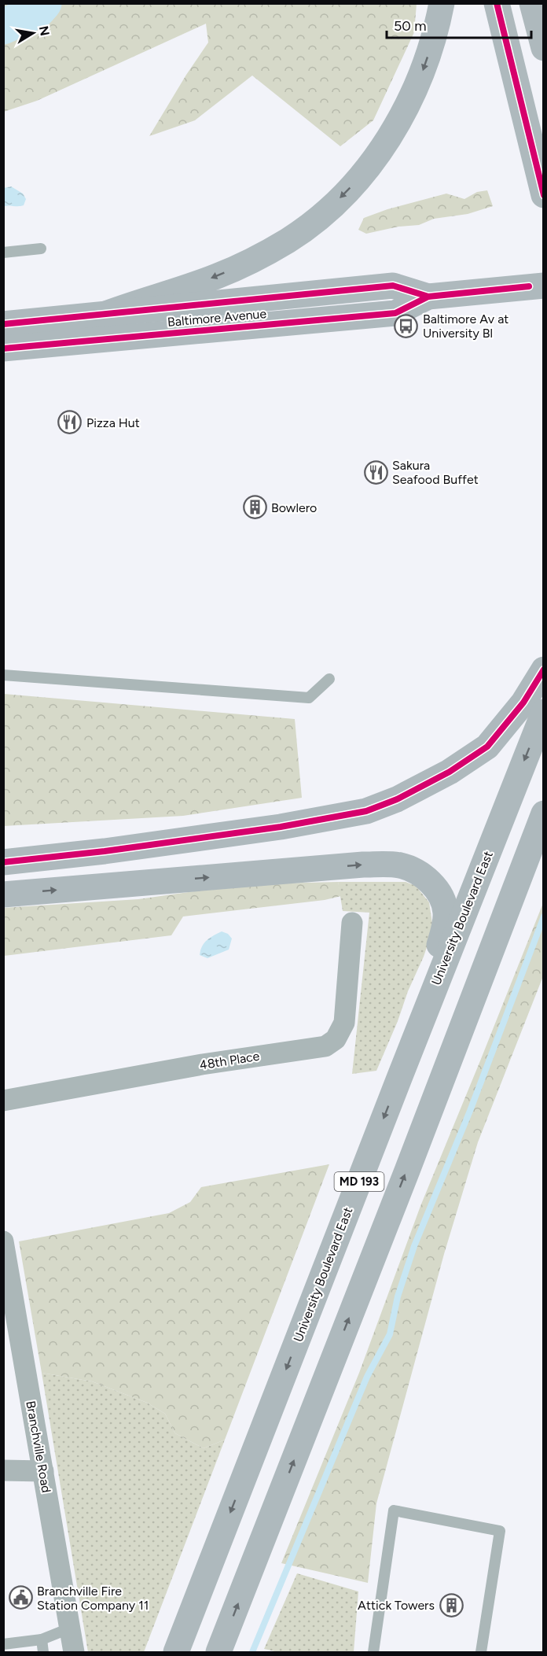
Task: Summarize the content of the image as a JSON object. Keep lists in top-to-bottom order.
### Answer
{
  "streets": {
    "main road": ["Baltimore Avenue", "University Boulevard East", "MD 193"],
    "street": ["48th Place", "Branchville Road"]
  },
  "places": {
    "bus stop": ["Baltimore Av at University Bl"],
    "restaurant": ["Pizza Hut", "Sakura Seafood Buffet"],
    "building": ["Bowlero", "Attick Towers"],
    "public building": ["Branchville Fire Station Company 11"]
  },
  "scale_bar": "50 m",
  "north": "right"
}
